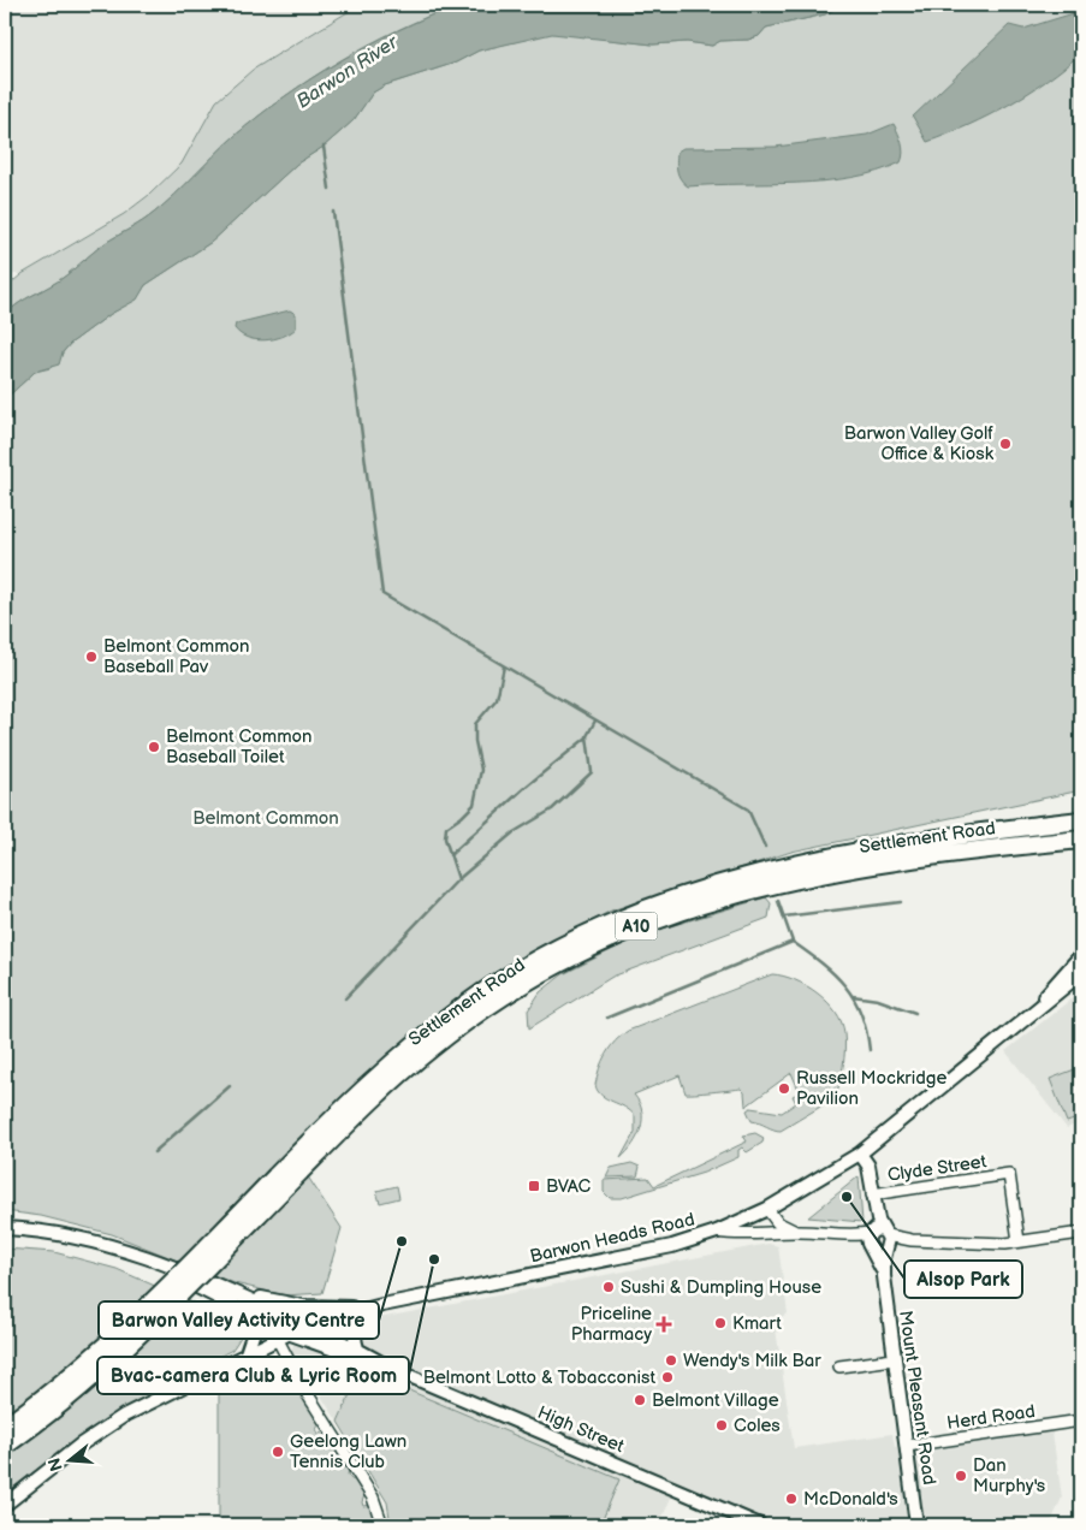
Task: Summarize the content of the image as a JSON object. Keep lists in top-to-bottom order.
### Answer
{
  "streets": {
    "highway": ["Settlement Road", "A10"],
    "street": [
      "Clyde Street",
      "Barwon Heads Road",
      "Mount Pleasant Road",
      "Herd Road",
      "High Street"
    ]
  },
  "crossings": [
    ["Clyde Street", "Mount Pleasant Road"],
    ["Barwon Heads Road", "Mount Pleasant Road"],
    ["Barwon Heads Road", "High Street"],
    ["Mount Pleasant Road", "Herd Road"]
  ],
  "water": ["Barwon River"],
  "parks": ["Belmont Common"],
  "places": {
    "other": [
      "Barwon Valley Golf Office & Kiosk",
      "Belmont Common Baseball Pav",
      "Belmont Common Baseball Toilet",
      "Russell Mockridge Pavilion",
      "Alsop Park",
      "Barwon Valley Activity Centre",
      "Bvac-camera Club & Lyric Room",
      "Sushi & Dumpling House",
      "Kmart",
      "Wendy's Milk Bar",
      "Belmont Lotto & Tobacconist",
      "Belmont Village",
      "Coles",
      "Geelong Lawn Tennis Club",
      "Dan Murphy's",
      "McDonald's"
    ],
    "transit": ["BVAC"],
    "health": ["Priceline Pharmacy"]
  },
  "north": "left"
}
